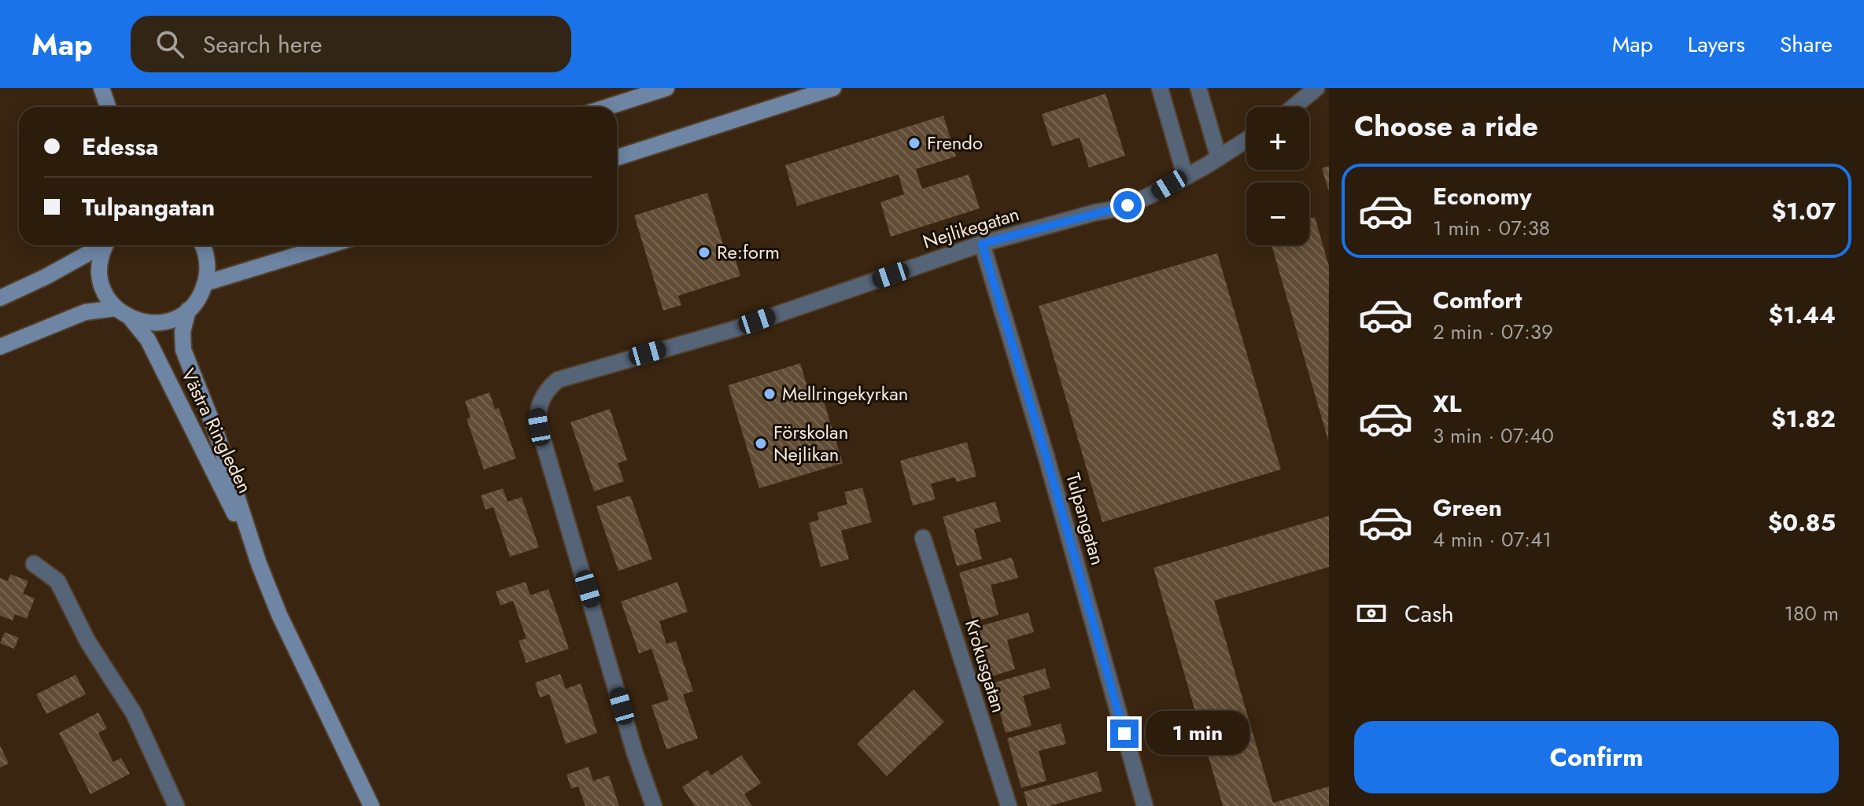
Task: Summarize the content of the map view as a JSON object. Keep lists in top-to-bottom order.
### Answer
{
  "streets": {
    "main road": ["Västra Ringleden"],
    "street": ["Nejlikegatan", "Tulpangatan", "Krokusgatan"]
  },
  "crossings": [
    ["Nejlikegatan", "Tulpangatan"]
  ],
  "places": [
    "Frendo",
    "Re:form",
    "Mellringekyrkan",
    "Förskolan Nejlikan"
  ],
  "page": {
    "header": "Map",
    "search": "Search here",
    "nav": ["Map", "Layers", "Share"],
    "heading": "Choose a ride",
    "map_buttons": ["+", "−"],
    "banner": ["Edessa", "Tulpangatan"],
    "list": [
      {
        "name": "Economy",
        "note": "1 min · 07:38",
        "value": "$1.07"
      },
      {
        "name": "Comfort",
        "note": "2 min · 07:39",
        "value": "$1.44"
      },
      {
        "name": "XL",
        "note": "3 min · 07:40",
        "value": "$1.82"
      },
      {
        "name": "Green",
        "note": "4 min · 07:41",
        "value": "$0.85"
      }
    ],
    "pay": ["Cash", "180 m"],
    "buttons": "Confirm",
    "bubble": "1 min"
  }
}
